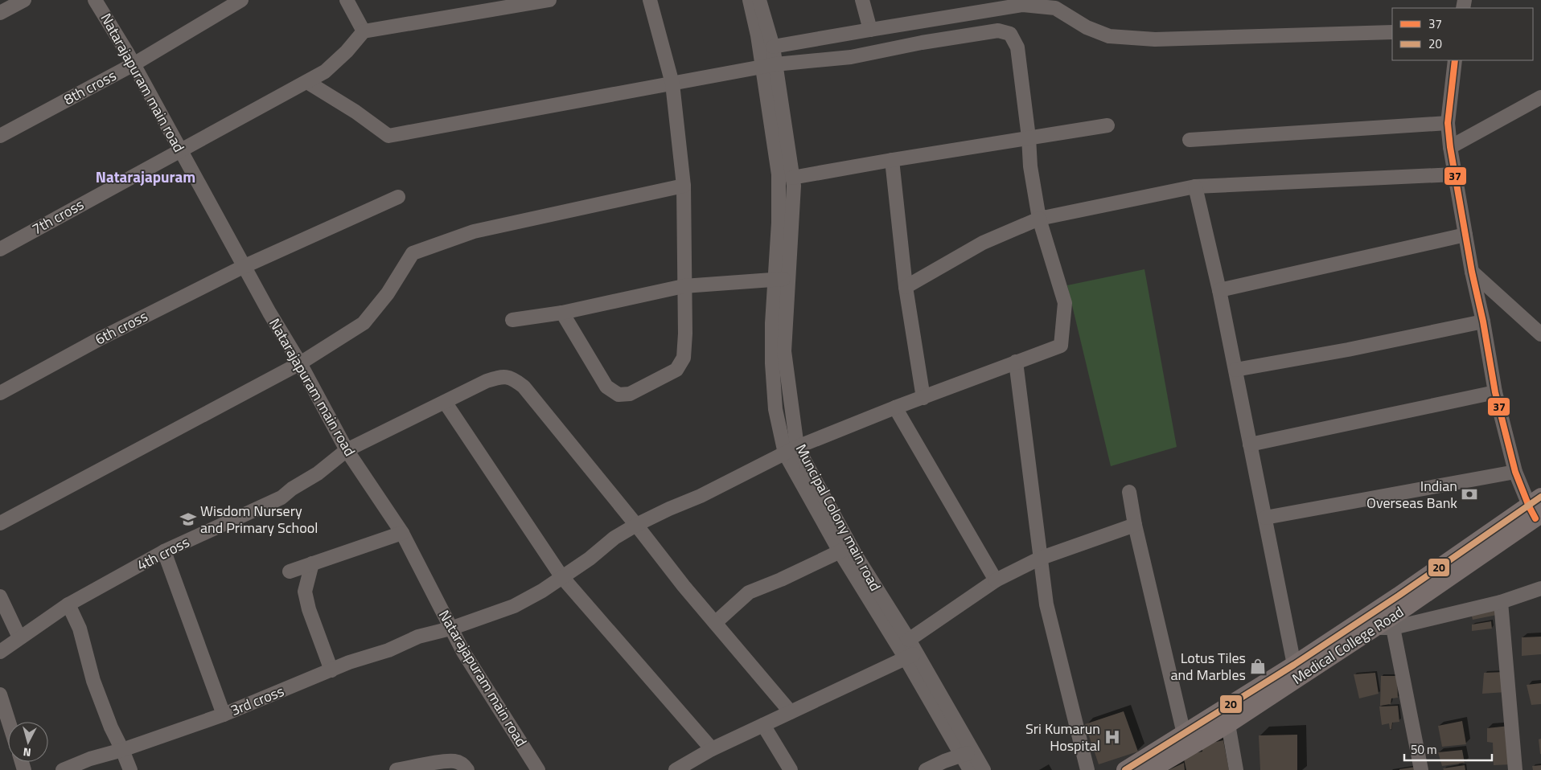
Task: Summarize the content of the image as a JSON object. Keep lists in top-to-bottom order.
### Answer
{
  "streets": {
    "main road": ["Medical College Road"],
    "street": [
      "Natarajapuram main road",
      "8th cross",
      "7th cross",
      "6th cross",
      "Muncipal Colony main road",
      "4th cross",
      "3rd cross"
    ]
  },
  "crossings": [
    ["Natarajapuram main road", "8th cross"],
    ["Natarajapuram main road", "7th cross"],
    ["Natarajapuram main road", "6th cross"],
    ["Natarajapuram main road", "4th cross"],
    ["Natarajapuram main road", "3rd cross"],
    ["Muncipal Colony main road", "3rd cross"],
    ["4th cross", "3rd cross"]
  ],
  "districts": ["Natarajapuram"],
  "places": {
    "bank": ["Indian Overseas Bank"],
    "school or university": ["Wisdom Nursery and Primary School"],
    "shop": ["Lotus Tiles and Marbles"],
    "hospital": ["Sri Kumarun Hospital"]
  },
  "lines": ["transit line 37", "transit line 20"],
  "legend": ["37", "20"],
  "scale_bar": "50 m",
  "north": "bottom"
}
